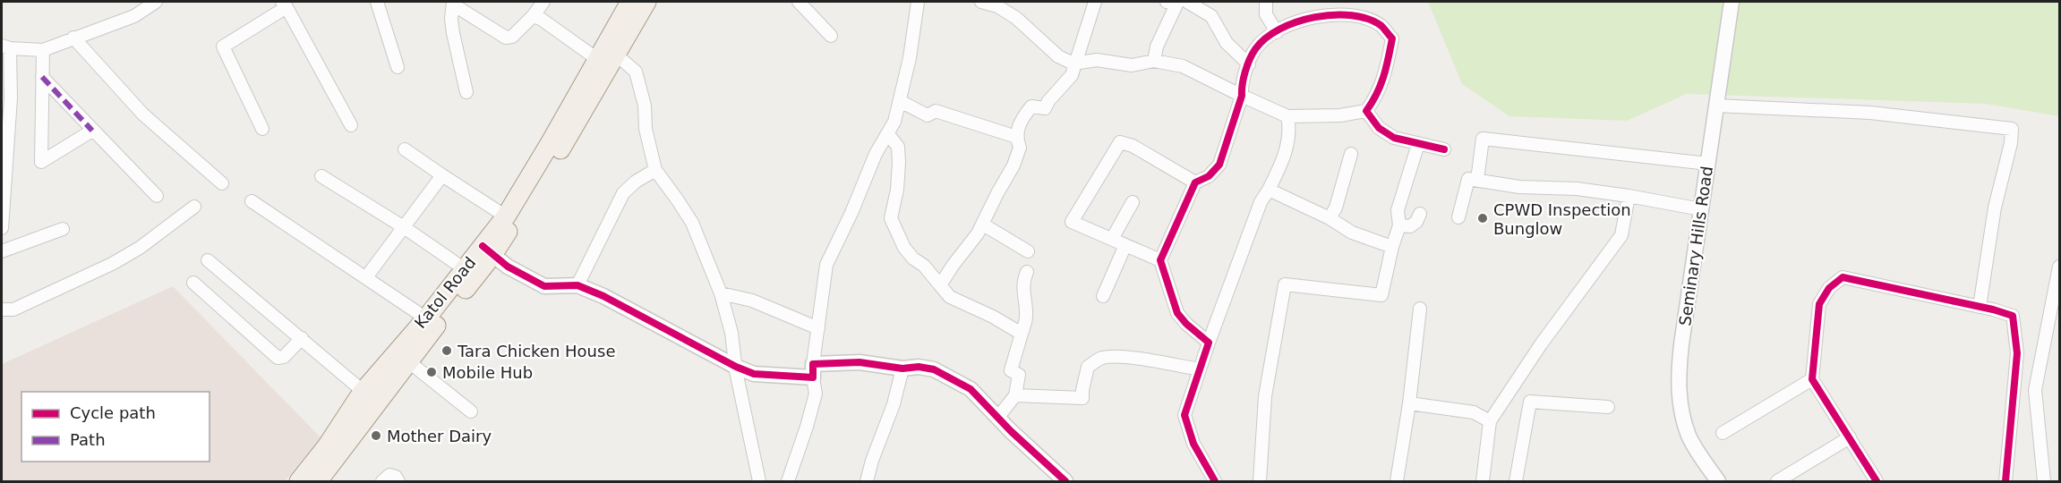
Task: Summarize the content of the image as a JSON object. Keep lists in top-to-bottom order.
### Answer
{
  "streets": {
    "main road": ["Katol Road"],
    "street": ["Seminary Hills Road"]
  },
  "places": [
    "CPWD Inspection Bunglow",
    "Tara Chicken House",
    "Mobile Hub",
    "Mother Dairy"
  ],
  "legend": ["Cycle path", "Path"]
}
